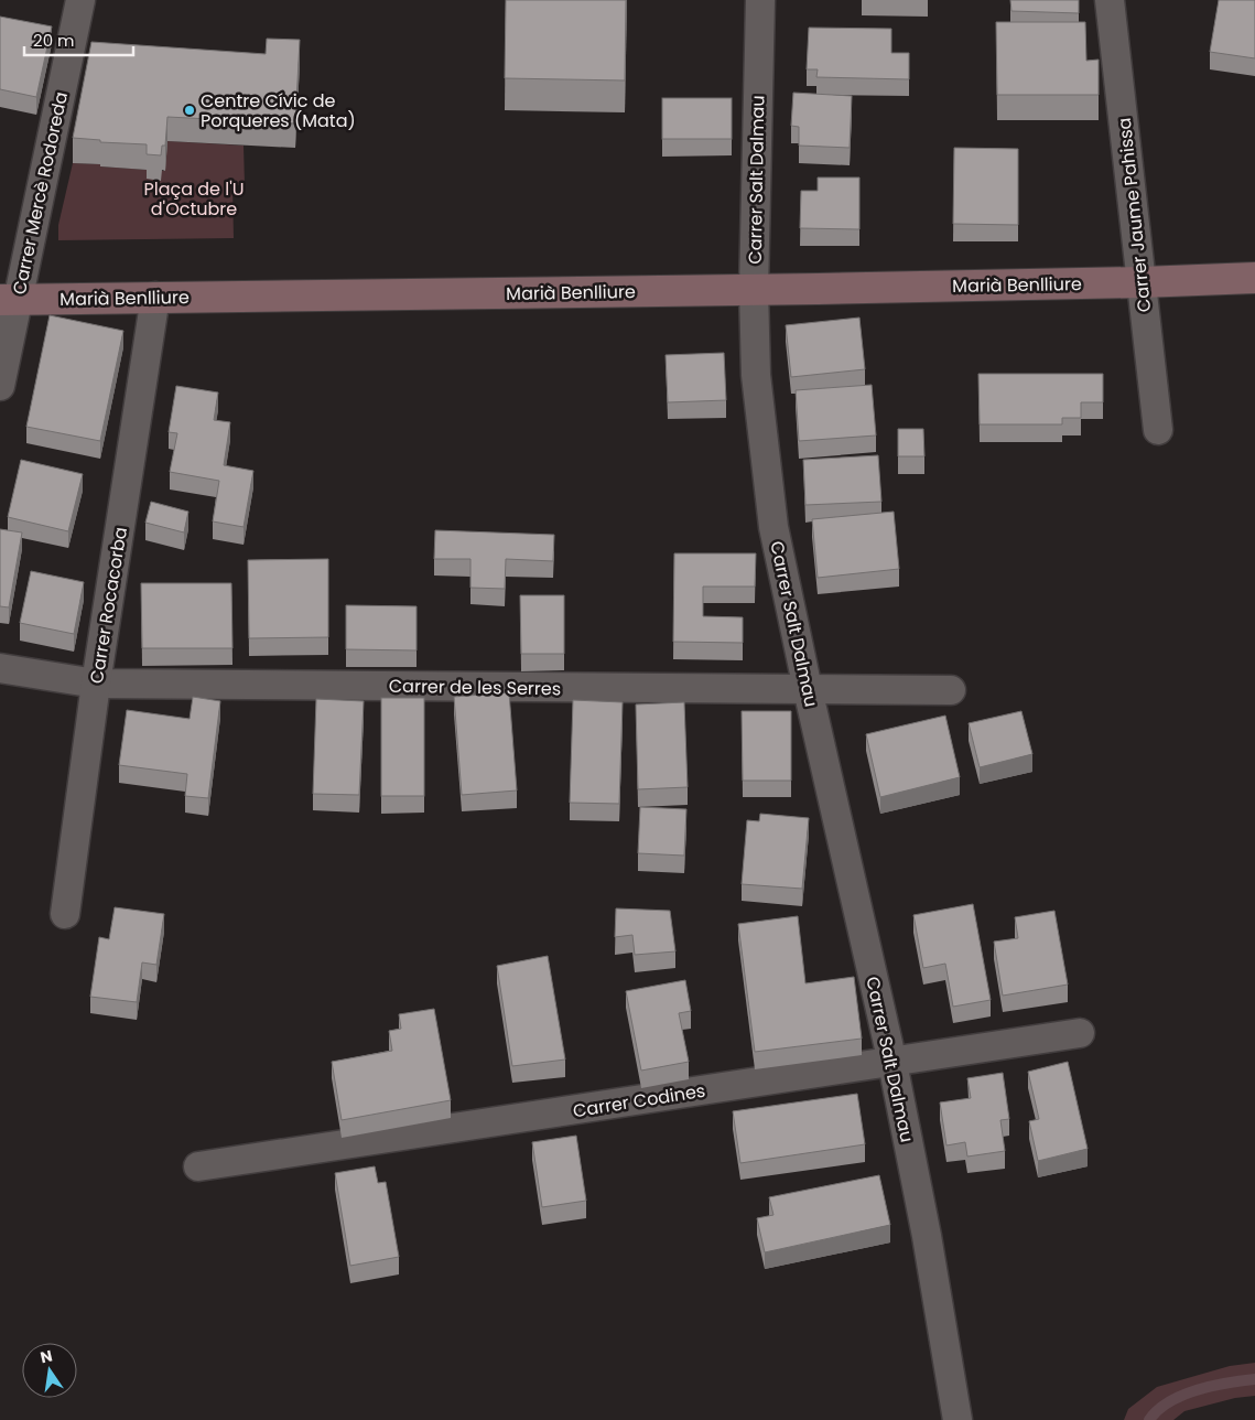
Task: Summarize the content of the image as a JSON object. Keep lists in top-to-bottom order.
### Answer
{
  "streets": {
    "street": [
      "Carrer Salt Dalmau",
      "Carrer Mercè Rodoreda",
      "Carrer Jaume Pahissa",
      "Marià Benlliure",
      "Carrer Rocacorba",
      "Carrer de les Serres",
      "Carrer Codines"
    ]
  },
  "crossings": [
    ["Carrer Salt Dalmau", "Marià Benlliure"],
    ["Carrer Salt Dalmau", "Carrer de les Serres"],
    ["Carrer Salt Dalmau", "Carrer Codines"],
    ["Carrer Mercè Rodoreda", "Marià Benlliure"],
    ["Carrer Jaume Pahissa", "Marià Benlliure"],
    ["Marià Benlliure", "Carrer Rocacorba"],
    ["Carrer Rocacorba", "Carrer de les Serres"]
  ],
  "parks": ["Plaça de l'U d'Octubre"],
  "places": ["Centre Cívic de Porqueres (Mata)"],
  "scale_bar": "20 m",
  "north": "top"
}
